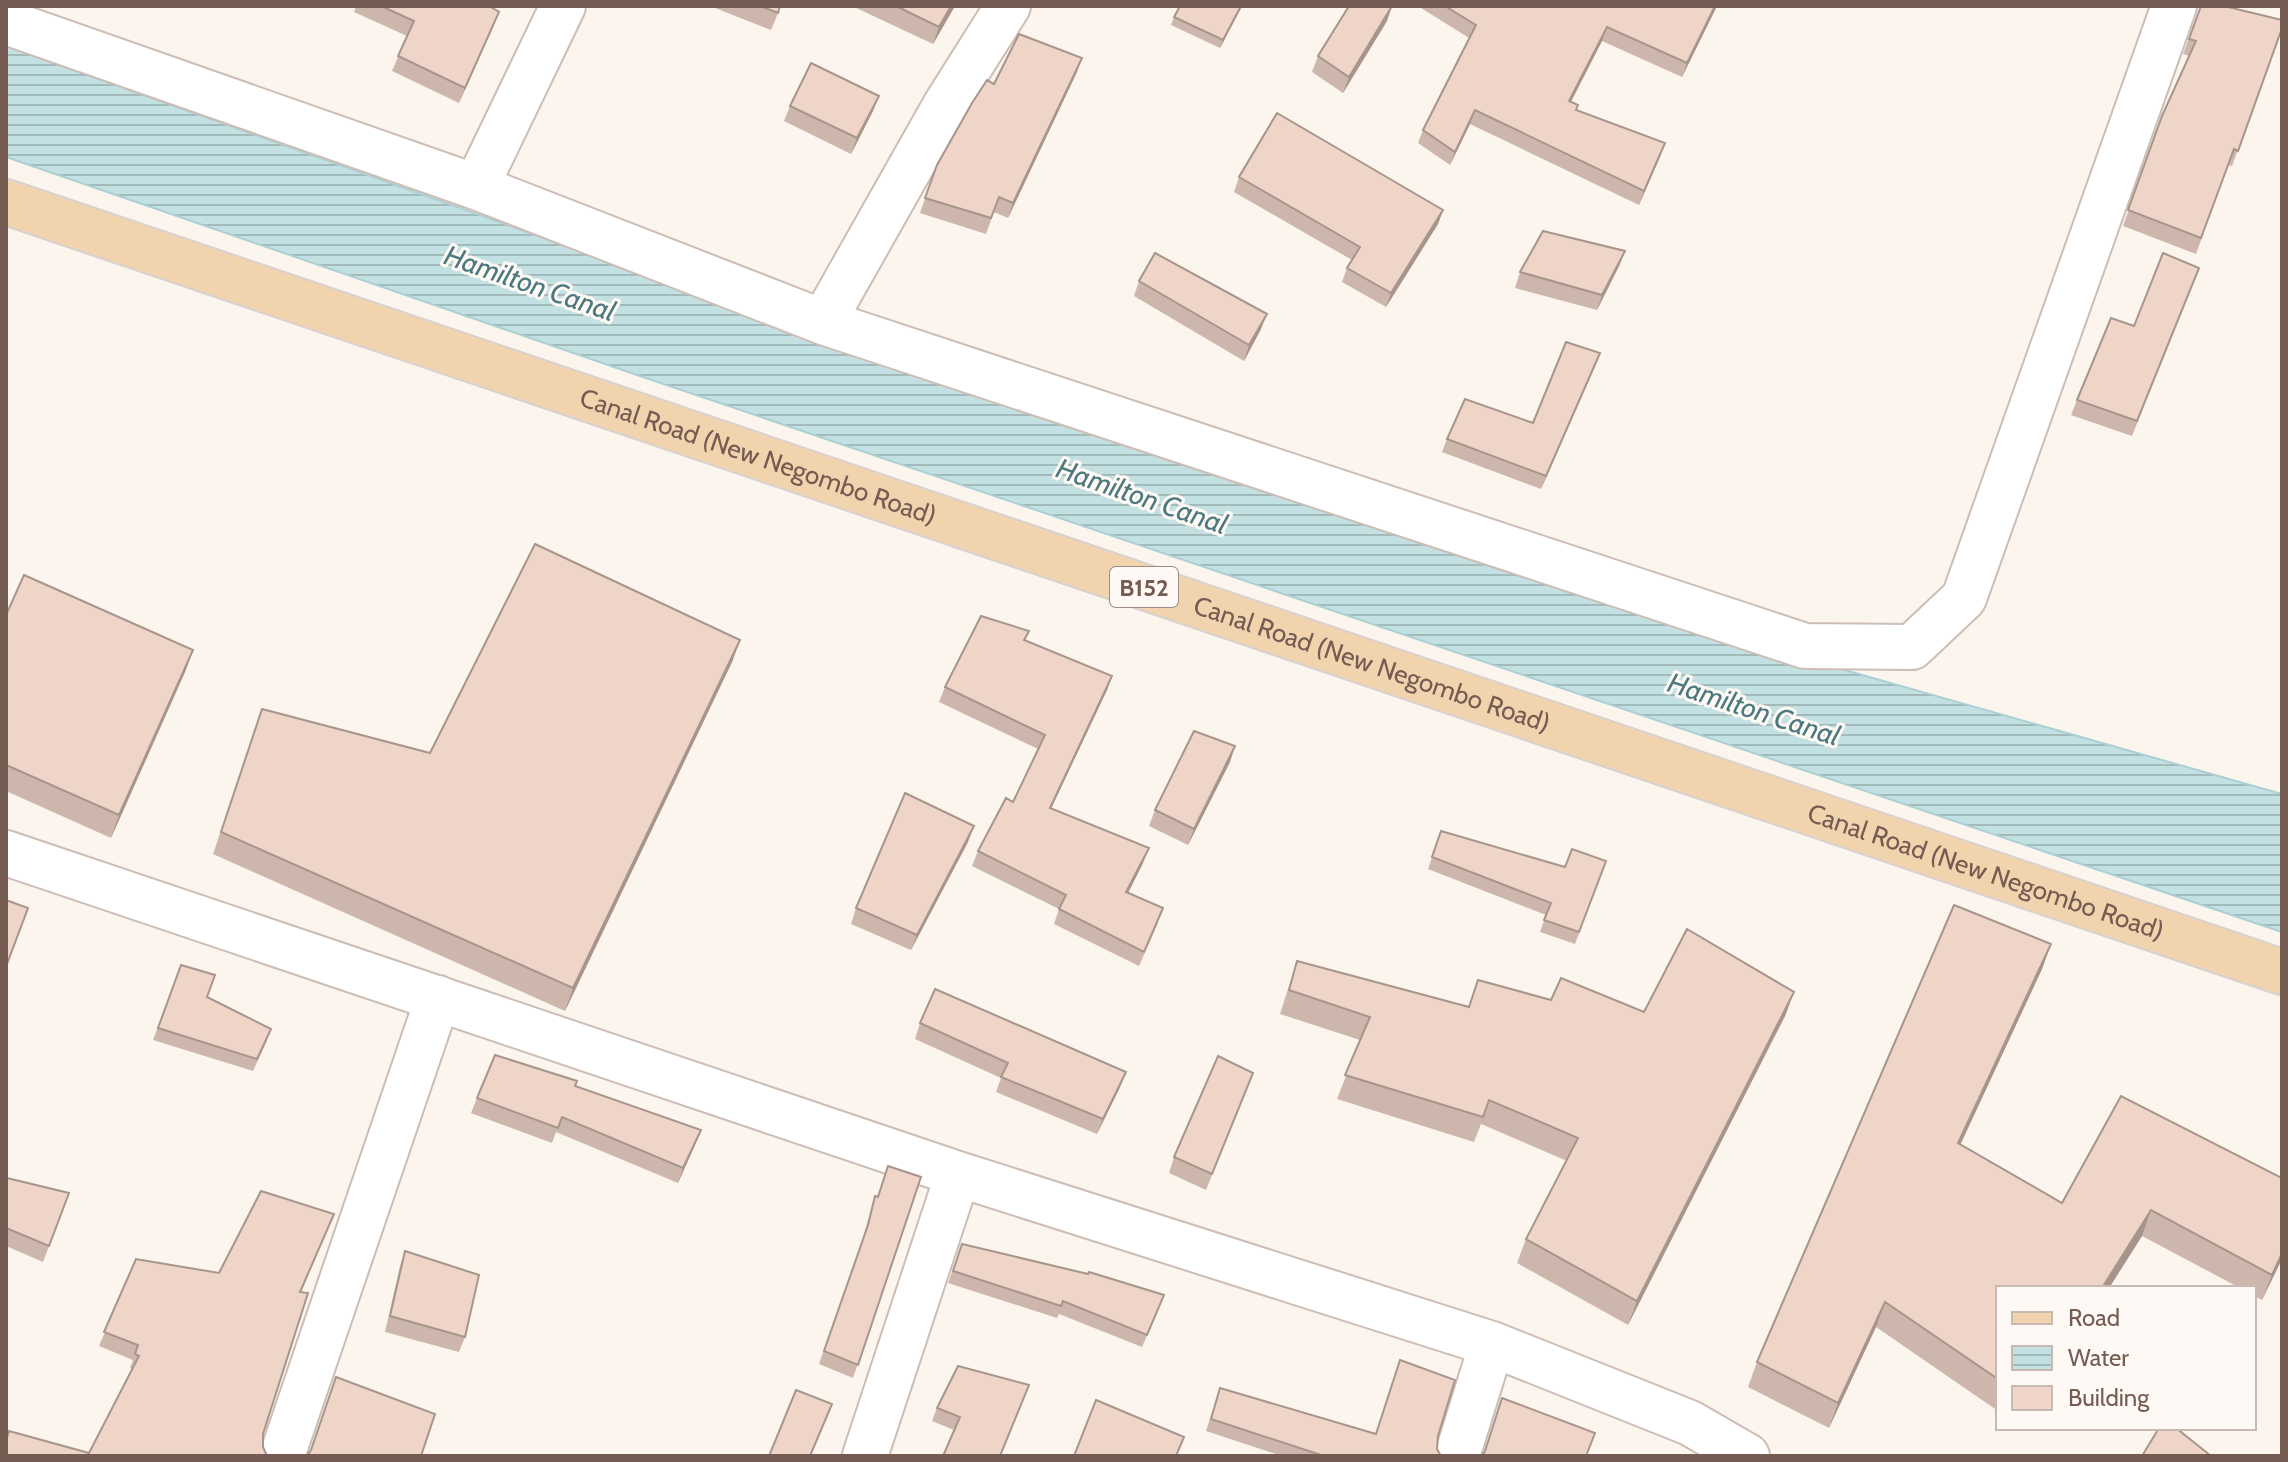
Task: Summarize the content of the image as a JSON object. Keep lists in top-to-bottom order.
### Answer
{
  "streets": {
    "main road": ["Canal Road (New Negombo Road)", "B152"]
  },
  "water": ["Hamilton Canal"],
  "legend": ["Road", "Water", "Building"]
}
